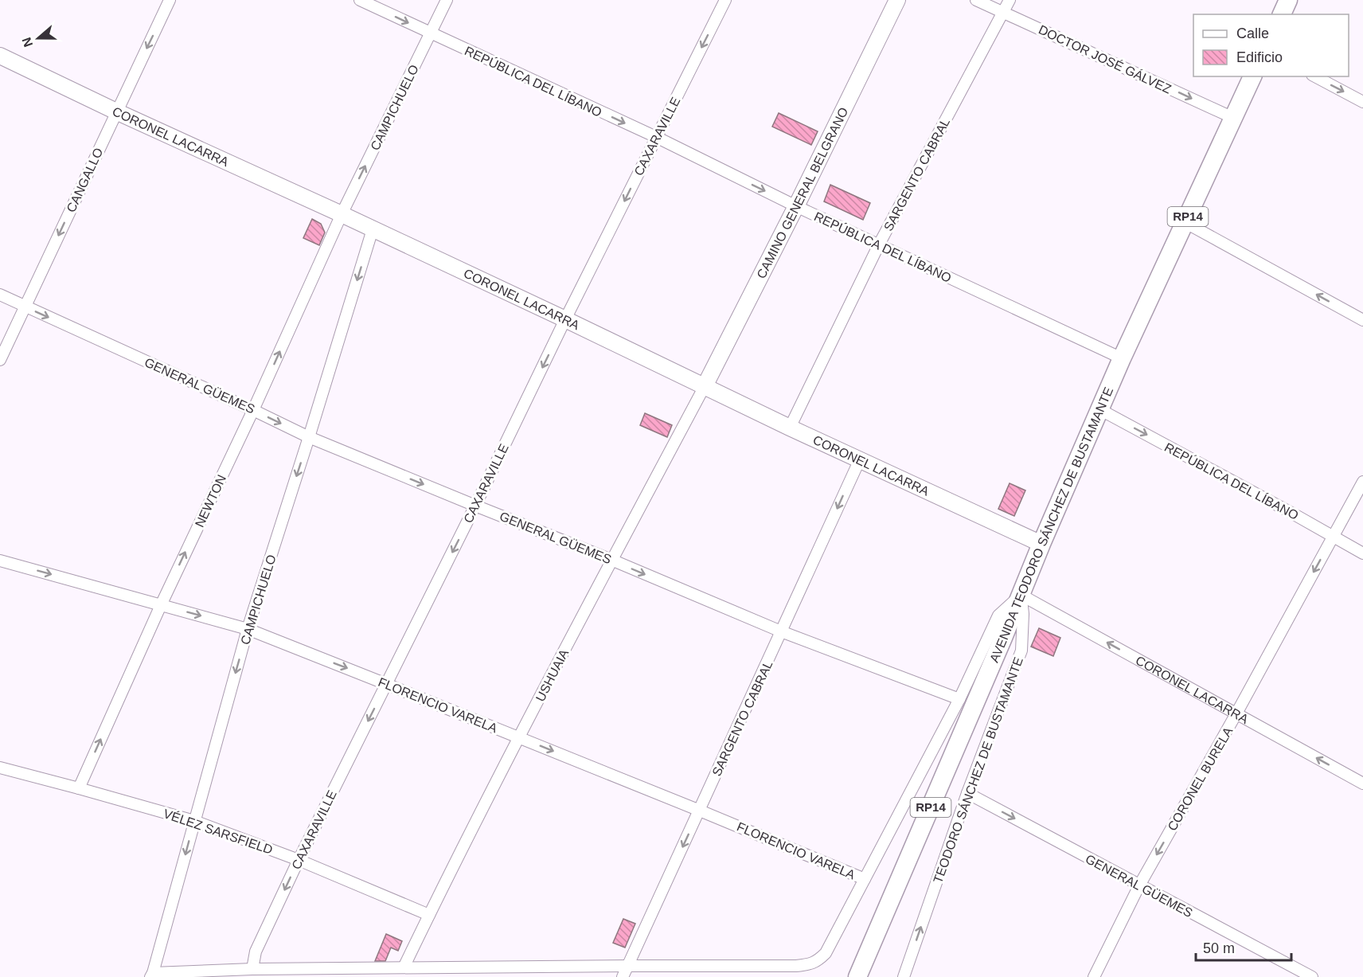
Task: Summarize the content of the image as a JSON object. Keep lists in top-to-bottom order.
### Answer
{
  "streets": {
    "main road": ["RP14", "AVENIDA TEODORO SÁNCHEZ DE BUSTAMANTE"],
    "street": [
      "DOCTOR JOSÉ GÁLVEZ",
      "REPÚBLICA DEL LÍBANO",
      "CAMPICHUELO",
      "CORONEL LACARRA",
      "CAXARAVILLE",
      "SARGENTO CABRAL",
      "CANGALLO",
      "CAMINO GENERAL BELGRANO",
      "GENERAL GÜEMES",
      "NEWTON",
      "USHUAIA",
      "FLORENCIO VARELA",
      "TEODORO SÁNCHEZ DE BUSTAMANTE",
      "CORONEL BURELA",
      "VÉLEZ SARSFIELD"
    ]
  },
  "crossings": [
    ["DOCTOR JOSÉ GÁLVEZ", "SARGENTO CABRAL"],
    ["DOCTOR JOSÉ GÁLVEZ", "AVENIDA TEODORO SÁNCHEZ DE BUSTAMANTE"],
    ["REPÚBLICA DEL LÍBANO", "CAMPICHUELO"],
    ["REPÚBLICA DEL LÍBANO", "CAXARAVILLE"],
    ["REPÚBLICA DEL LÍBANO", "SARGENTO CABRAL"],
    ["REPÚBLICA DEL LÍBANO", "CAMINO GENERAL BELGRANO"],
    ["REPÚBLICA DEL LÍBANO", "AVENIDA TEODORO SÁNCHEZ DE BUSTAMANTE"],
    ["REPÚBLICA DEL LÍBANO", "CORONEL BURELA"],
    ["CAMPICHUELO", "CORONEL LACARRA"],
    ["CAMPICHUELO", "GENERAL GÜEMES"],
    ["CAMPICHUELO", "NEWTON"],
    ["CAMPICHUELO", "FLORENCIO VARELA"],
    ["CAMPICHUELO", "VÉLEZ SARSFIELD"],
    ["CORONEL LACARRA", "CAXARAVILLE"],
    ["CORONEL LACARRA", "SARGENTO CABRAL"],
    ["CORONEL LACARRA", "CANGALLO"],
    ["CORONEL LACARRA", "CAMINO GENERAL BELGRANO"],
    ["CORONEL LACARRA", "NEWTON"],
    ["CORONEL LACARRA", "AVENIDA TEODORO SÁNCHEZ DE BUSTAMANTE"],
    ["CORONEL LACARRA", "USHUAIA"],
    ["CORONEL LACARRA", "TEODORO SÁNCHEZ DE BUSTAMANTE"],
    ["CORONEL LACARRA", "CORONEL BURELA"],
    ["CAXARAVILLE", "GENERAL GÜEMES"],
    ["CAXARAVILLE", "FLORENCIO VARELA"],
    ["CAXARAVILLE", "VÉLEZ SARSFIELD"],
    ["SARGENTO CABRAL", "GENERAL GÜEMES"],
    ["SARGENTO CABRAL", "FLORENCIO VARELA"],
    ["CANGALLO", "GENERAL GÜEMES"],
    ["CAMINO GENERAL BELGRANO", "USHUAIA"],
    ["GENERAL GÜEMES", "NEWTON"],
    ["GENERAL GÜEMES", "USHUAIA"],
    ["GENERAL GÜEMES", "TEODORO SÁNCHEZ DE BUSTAMANTE"],
    ["GENERAL GÜEMES", "CORONEL BURELA"],
    ["NEWTON", "FLORENCIO VARELA"],
    ["NEWTON", "VÉLEZ SARSFIELD"],
    ["AVENIDA TEODORO SÁNCHEZ DE BUSTAMANTE", "TEODORO SÁNCHEZ DE BUSTAMANTE"],
    ["USHUAIA", "FLORENCIO VARELA"],
    ["USHUAIA", "VÉLEZ SARSFIELD"]
  ],
  "one_way": [
    "DOCTOR JOSÉ GÁLVEZ",
    "REPÚBLICA DEL LÍBANO",
    "CAXARAVILLE",
    "CANGALLO",
    "GENERAL GÜEMES",
    "NEWTON",
    "FLORENCIO VARELA",
    "CORONEL BURELA"
  ],
  "legend": ["Calle", "Edificio"],
  "scale_bar": "50 m",
  "north": "left"
}
